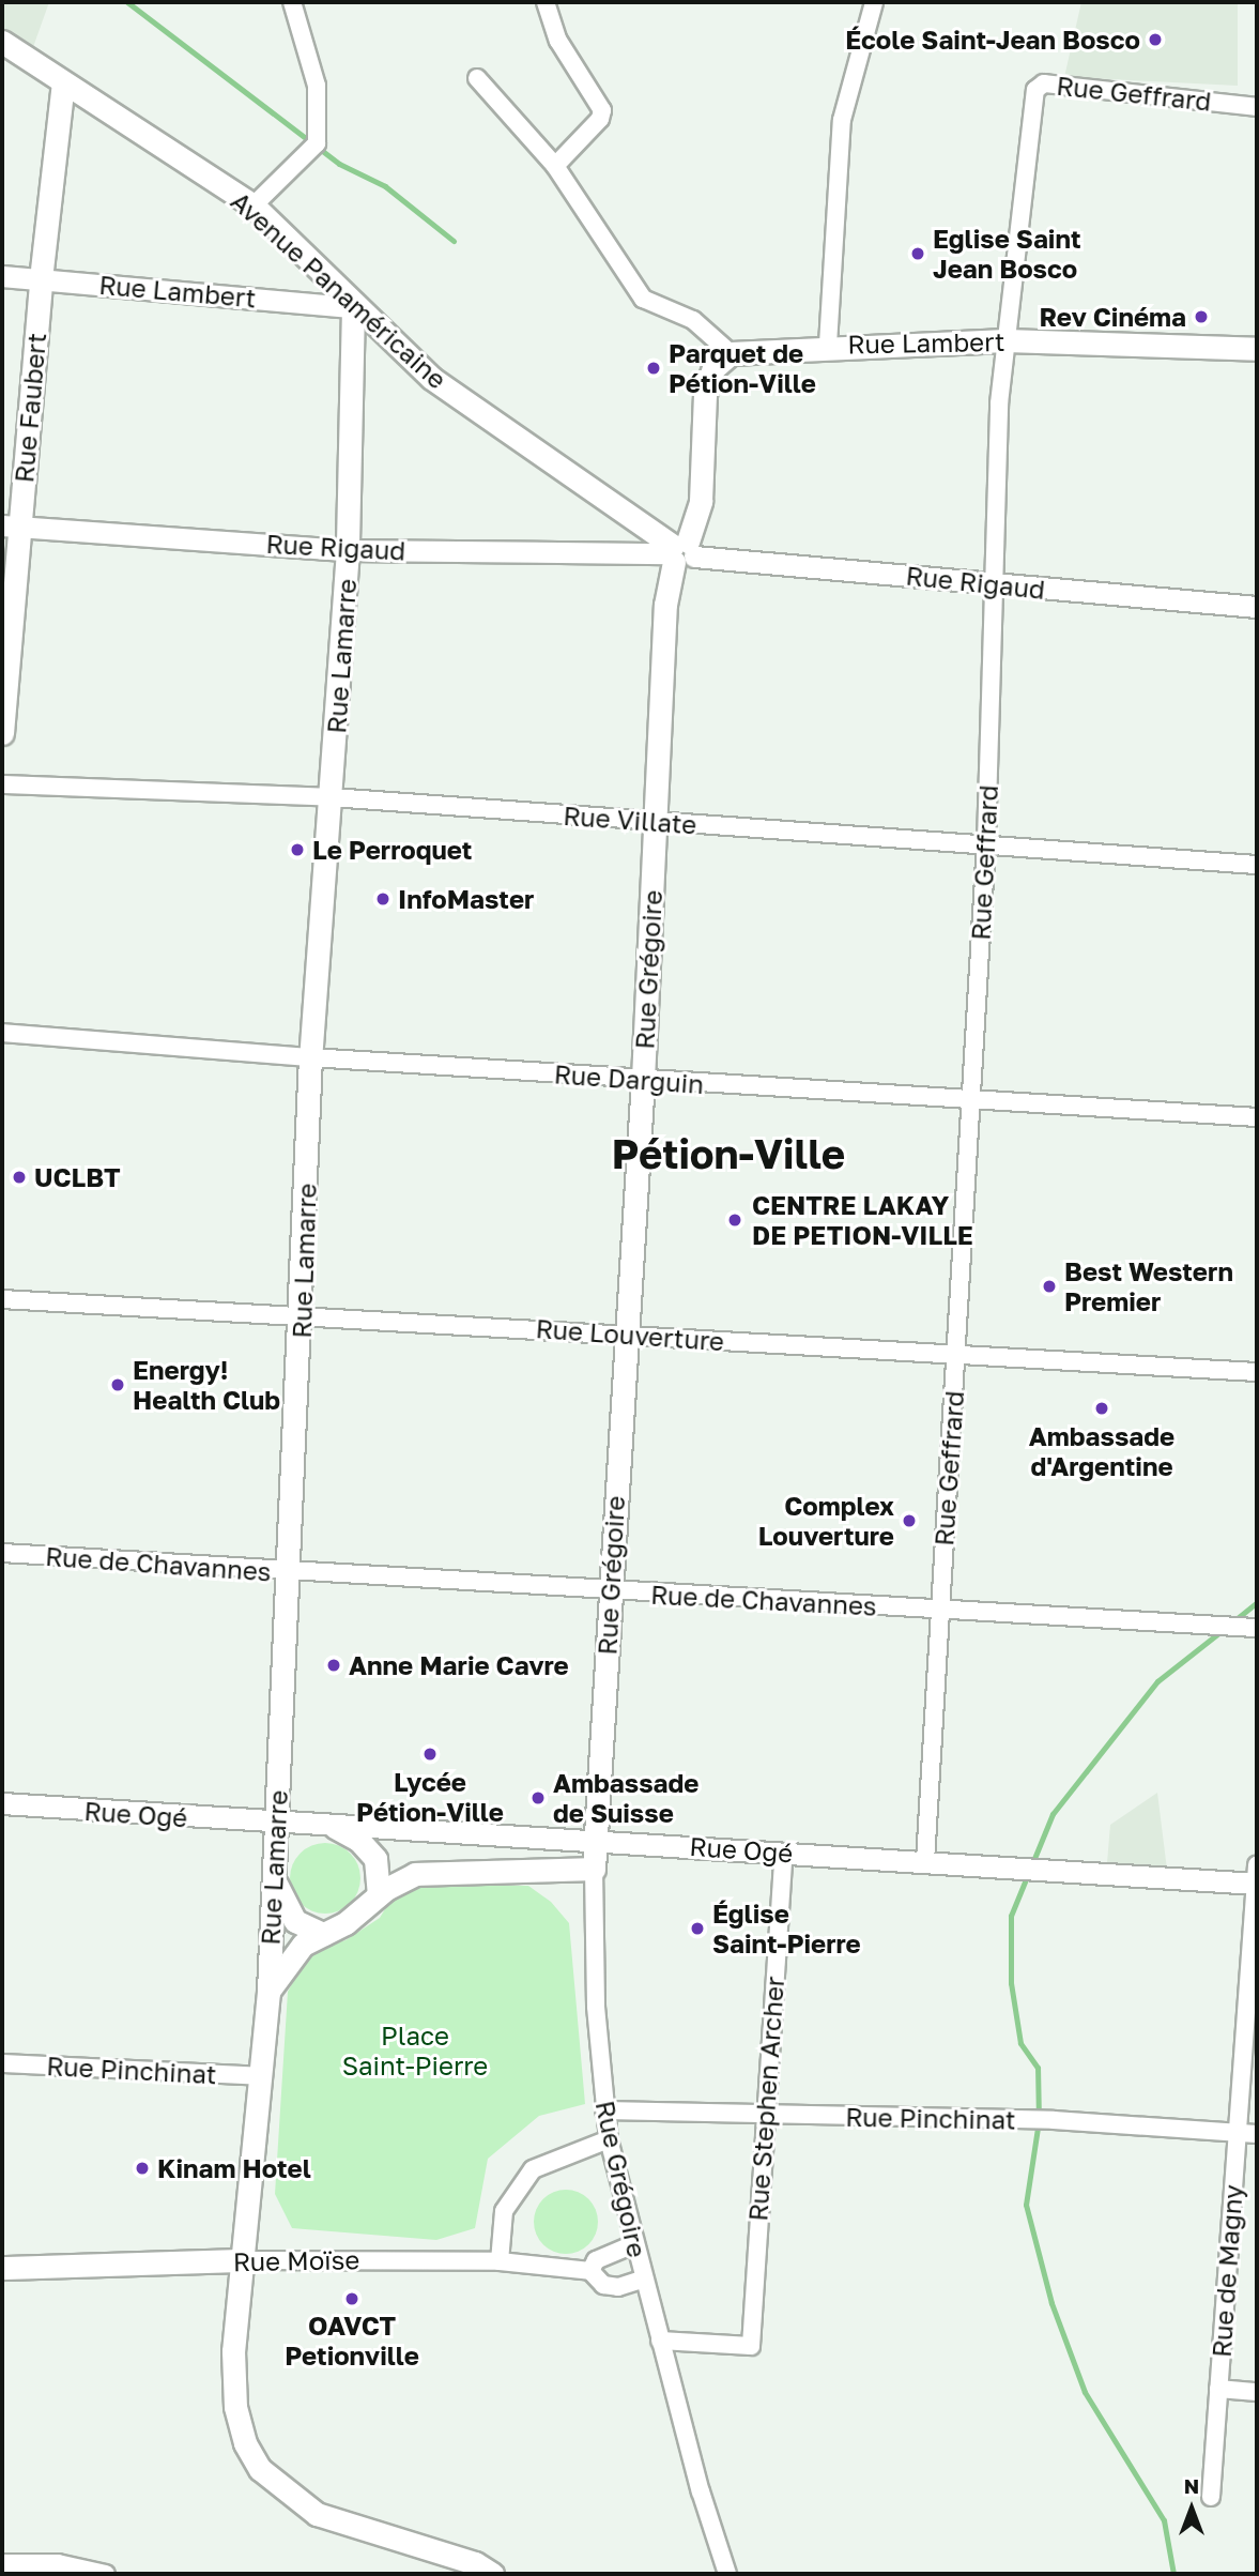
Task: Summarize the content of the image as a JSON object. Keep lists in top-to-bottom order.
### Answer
{
  "streets": {
    "main road": [
      "Avenue Panaméricaine",
      "Rue Lambert",
      "Rue Faubert",
      "Rue Lamarre",
      "Rue Grégoire",
      "Rue Moïse"
    ],
    "street": [
      "Rue Geffrard",
      "Rue Rigaud",
      "Rue Villate",
      "Rue Darguin",
      "Rue Louverture",
      "Rue de Chavannes",
      "Rue Ogé",
      "Rue Pinchinat",
      "Rue Stephen Archer",
      "Rue de Magny"
    ]
  },
  "crossings": [
    ["Rue Geffrard", "Rue Lambert"],
    ["Rue Geffrard", "Rue Rigaud"],
    ["Rue Geffrard", "Rue Villate"],
    ["Rue Geffrard", "Rue Darguin"],
    ["Rue Geffrard", "Rue Louverture"],
    ["Rue Geffrard", "Rue de Chavannes"],
    ["Rue Geffrard", "Rue Ogé"],
    ["Avenue Panaméricaine", "Rue Lambert"],
    ["Avenue Panaméricaine", "Rue Faubert"],
    ["Avenue Panaméricaine", "Rue Rigaud"],
    ["Avenue Panaméricaine", "Rue Lamarre"],
    ["Avenue Panaméricaine", "Rue Grégoire"],
    ["Rue Lambert", "Rue Faubert"],
    ["Rue Lambert", "Rue Lamarre"],
    ["Rue Lambert", "Rue Grégoire"],
    ["Rue Faubert", "Rue Rigaud"],
    ["Rue Rigaud", "Rue Lamarre"],
    ["Rue Rigaud", "Rue Grégoire"],
    ["Rue Lamarre", "Rue Villate"],
    ["Rue Lamarre", "Rue Darguin"],
    ["Rue Lamarre", "Rue Louverture"],
    ["Rue Lamarre", "Rue de Chavannes"],
    ["Rue Lamarre", "Rue Ogé"],
    ["Rue Lamarre", "Rue Pinchinat"],
    ["Rue Lamarre", "Rue Moïse"],
    ["Rue Villate", "Rue Grégoire"],
    ["Rue Grégoire", "Rue Darguin"],
    ["Rue Grégoire", "Rue Louverture"],
    ["Rue Grégoire", "Rue de Chavannes"],
    ["Rue Grégoire", "Rue Ogé"],
    ["Rue Grégoire", "Rue Pinchinat"],
    ["Rue Grégoire", "Rue Stephen Archer"],
    ["Rue Grégoire", "Rue Moïse"],
    ["Rue Ogé", "Rue Stephen Archer"],
    ["Rue Ogé", "Rue de Magny"],
    ["Rue Pinchinat", "Rue Stephen Archer"],
    ["Rue Pinchinat", "Rue de Magny"]
  ],
  "districts": ["Pétion-Ville"],
  "parks": ["Place Saint-Pierre"],
  "places": [
    "École Saint-Jean Bosco",
    "Eglise Saint Jean Bosco",
    "Rev Cinéma",
    "Parquet de Pétion-Ville",
    "Le Perroquet",
    "InfoMaster",
    "UCLBT",
    "CENTRE LAKAY DE PETION-VILLE",
    "Best Western Premier",
    "Energy! Health Club",
    "Ambassade d'Argentine",
    "Complex Louverture",
    "Anne Marie Cavre",
    "Lycée Pétion-Ville",
    "Ambassade de Suisse",
    "Église Saint-Pierre",
    "Kinam Hotel",
    "OAVCT Petionville"
  ],
  "north": "top"
}
